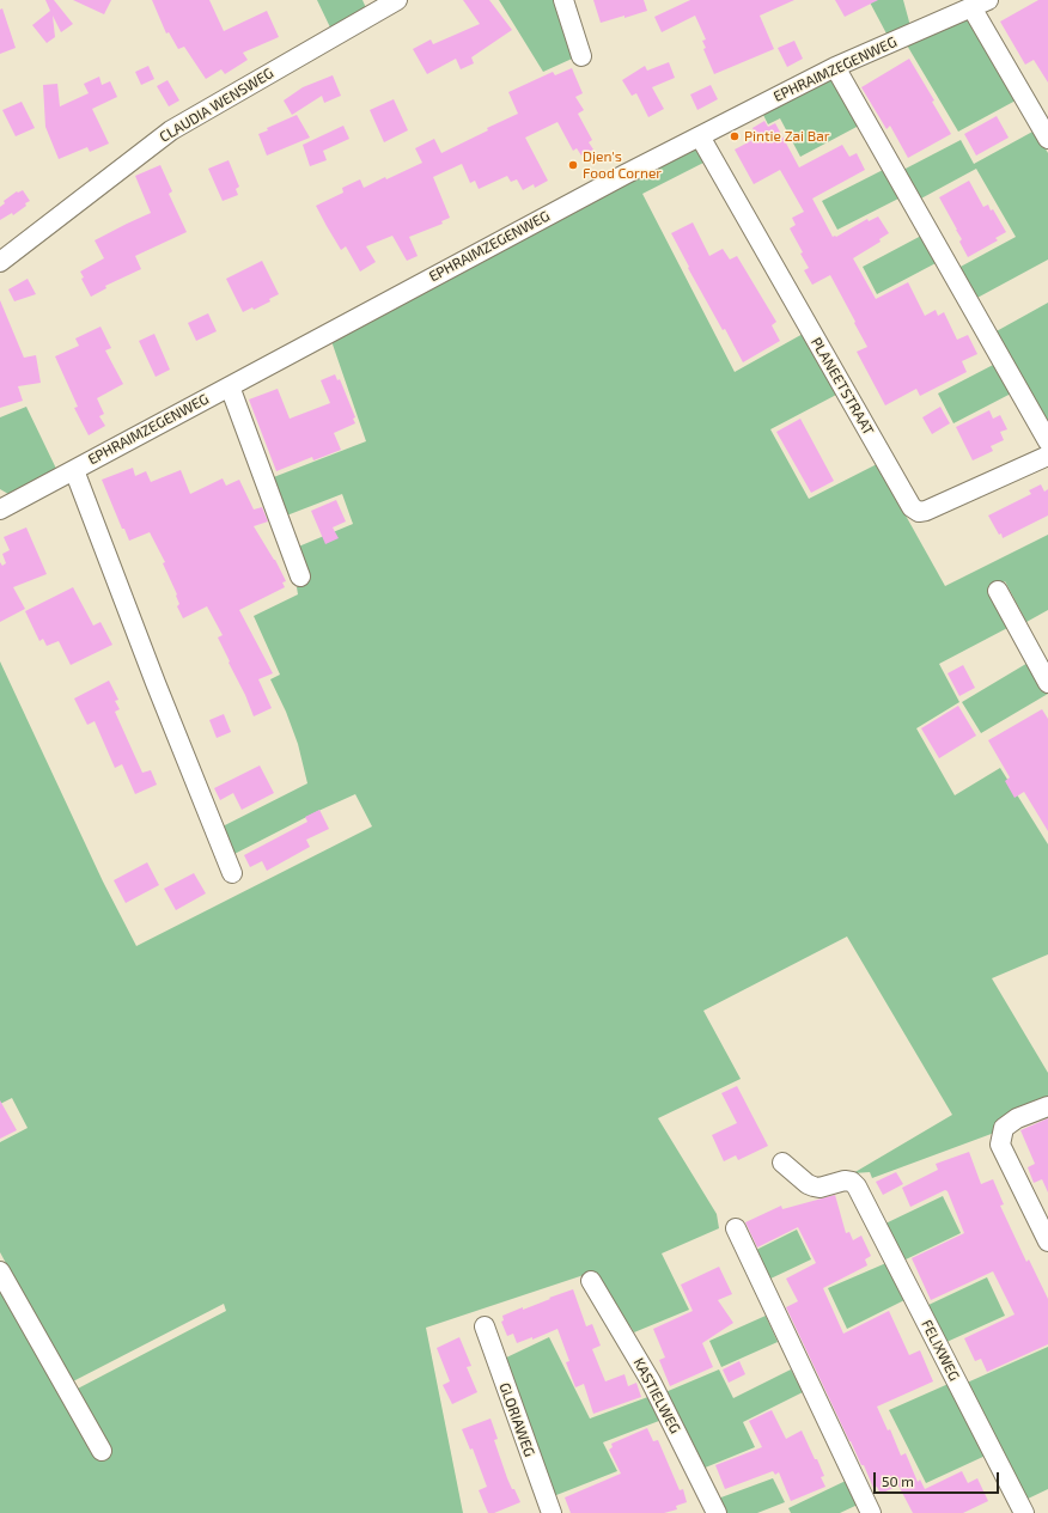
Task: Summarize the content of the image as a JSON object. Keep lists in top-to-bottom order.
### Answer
{
  "streets": {
    "street": [
      "EPHRAIMZEGENWEG",
      "CLAUDIA WENSWEG",
      "PLANEETSTRAAT",
      "FELIXWEG",
      "KASTIELWEG",
      "GLORIAWEG"
    ]
  },
  "crossings": [
    ["EPHRAIMZEGENWEG", "PLANEETSTRAAT"]
  ],
  "places": ["Pintie Zai Bar", "Djen's Food Corner"],
  "scale_bar": "50 m"
}
